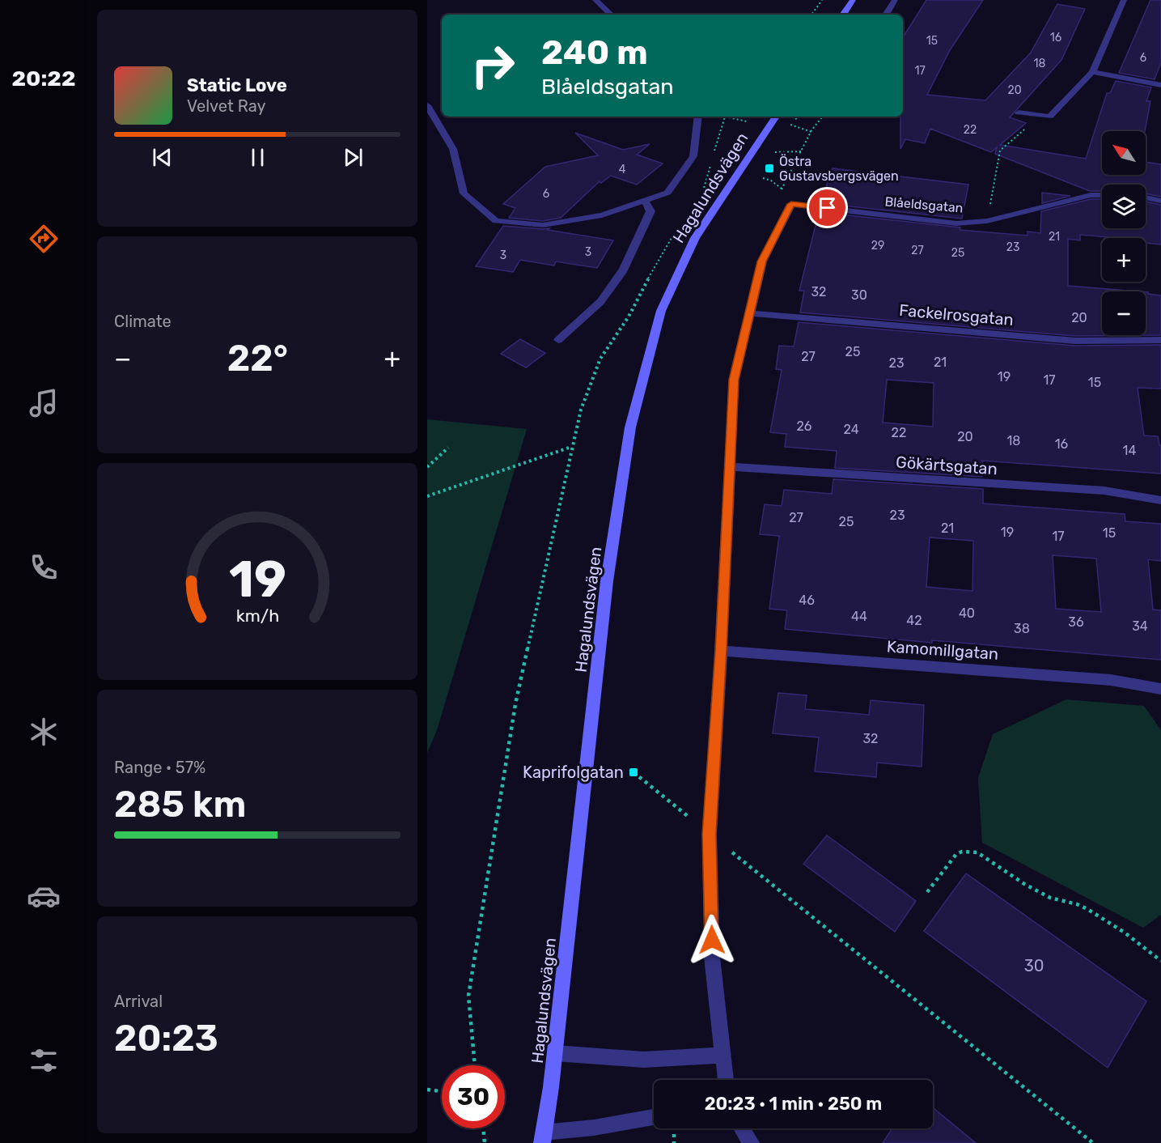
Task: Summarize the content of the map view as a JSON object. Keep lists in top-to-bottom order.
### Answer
{
  "streets": {
    "street": [
      "Hagalundsvägen",
      "Blåeldsgatan",
      "Fackelrosgatan",
      "Gökärtsgatan",
      "Kamomillgatan"
    ]
  },
  "places": {
    "transit": ["Östra Gustavsbergsvägen", "Kaprifolgatan"]
  },
  "house_numbers": [
    "16",
    "15",
    "6",
    "18",
    "17",
    "20",
    "22",
    "4",
    "6",
    "21",
    "29",
    "23",
    "27",
    "3",
    "25",
    "3",
    "32",
    "30",
    "20",
    "25",
    "27",
    "21",
    "23",
    "19",
    "17",
    "15",
    "26",
    "24",
    "22",
    "20",
    "18",
    "16",
    "14",
    "23",
    "27",
    "25",
    "21",
    "19",
    "15",
    "17",
    "46",
    "40",
    "44",
    "42",
    "36",
    "34",
    "38",
    "32",
    "30"
  ],
  "north": "top left",
  "page": {
    "tabs": "20:22",
    "turn": ["240 m", "Blåeldsgatan"],
    "song": ["Static Love", "Velvet Ray"],
    "map_buttons": ["+", "−"],
    "tile": [
      "Climate",
      ["Range · 57%", "285 km"],
      ["Arrival", "20:23"]
    ],
    "heat": ["−", "22°", "+"],
    "limit": "30",
    "trip": "20:23 · 1 min · 250 m",
    "gauge": ["19", "km/h"]
  }
}
